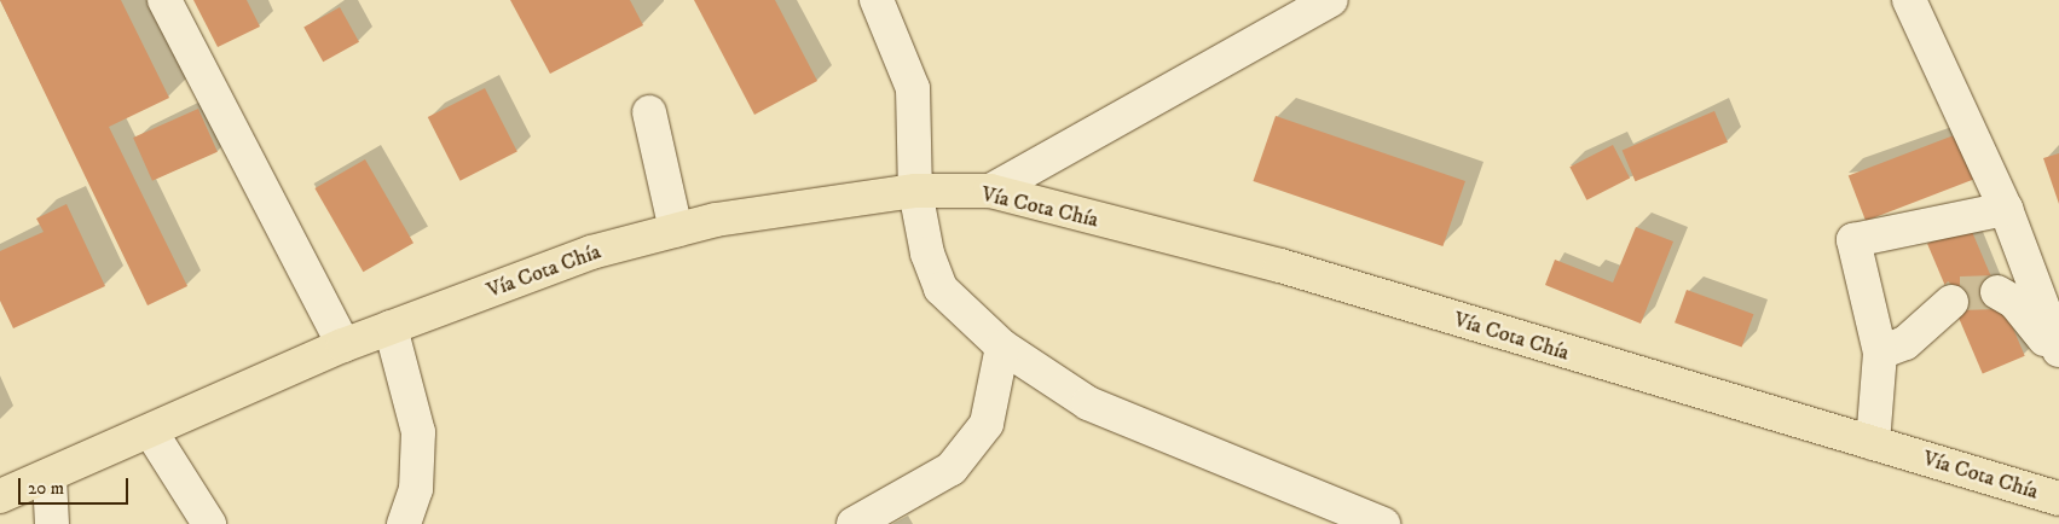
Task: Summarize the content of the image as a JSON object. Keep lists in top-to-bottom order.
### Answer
{
  "streets": {
    "main road": ["Vía Cota Chía"]
  },
  "scale_bar": "20 m"
}
